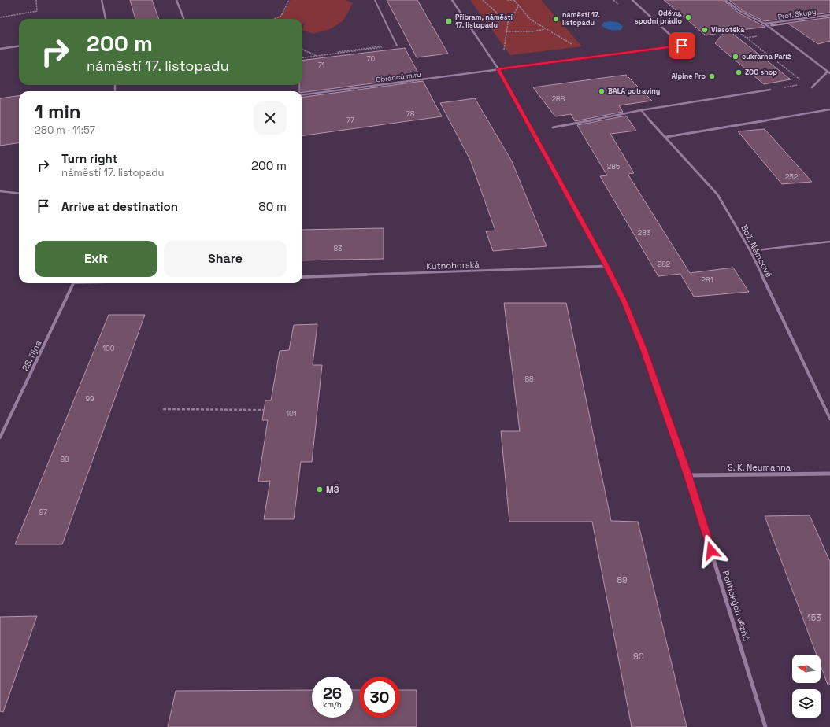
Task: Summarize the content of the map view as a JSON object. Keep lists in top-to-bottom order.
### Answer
{
  "streets": {
    "street": [
      "Prof. Skupy",
      "Obránců míru",
      "Bož. Němcové",
      "Kutnohorská",
      "28. října",
      "S. K. Neumanna",
      "Politických vězňů"
    ]
  },
  "crossings": [
    ["Obránců míru", "Politických vězňů"],
    ["Kutnohorská", "Politických vězňů"],
    ["S. K. Neumanna", "Politických vězňů"]
  ],
  "places": {
    "other": [
      "Oděvy, spodní prádlo",
      "náměstí 17. listopadu",
      "Vlasotéka",
      "cukrárna Paříž",
      "ZOO shop",
      "Alpine Pro",
      "BALA potraviny",
      "MŠ"
    ],
    "transit": ["Příbram, náměstí 17. listopadu"]
  },
  "house_numbers": [
    "70",
    "71",
    "288",
    "78",
    "77",
    "285",
    "252",
    "283",
    "83",
    "282",
    "281",
    "100",
    "88",
    "99",
    "101",
    "98",
    "97",
    "89",
    "153",
    "90"
  ],
  "north": "left",
  "page": {
    "turn": ["200 m", "náměstí 17. listopadu"],
    "heading": ["1 min", "280 m · 11:57"],
    "list": [
      {
        "name": "Turn right",
        "note": "náměstí 17. listopadu",
        "value": "200 m"
      },
      {
        "name": "Arrive at destination",
        "value": "80 m"
      }
    ],
    "buttons": ["Exit", "Share"],
    "speed": "26 km/h",
    "limit": "30"
  }
}
